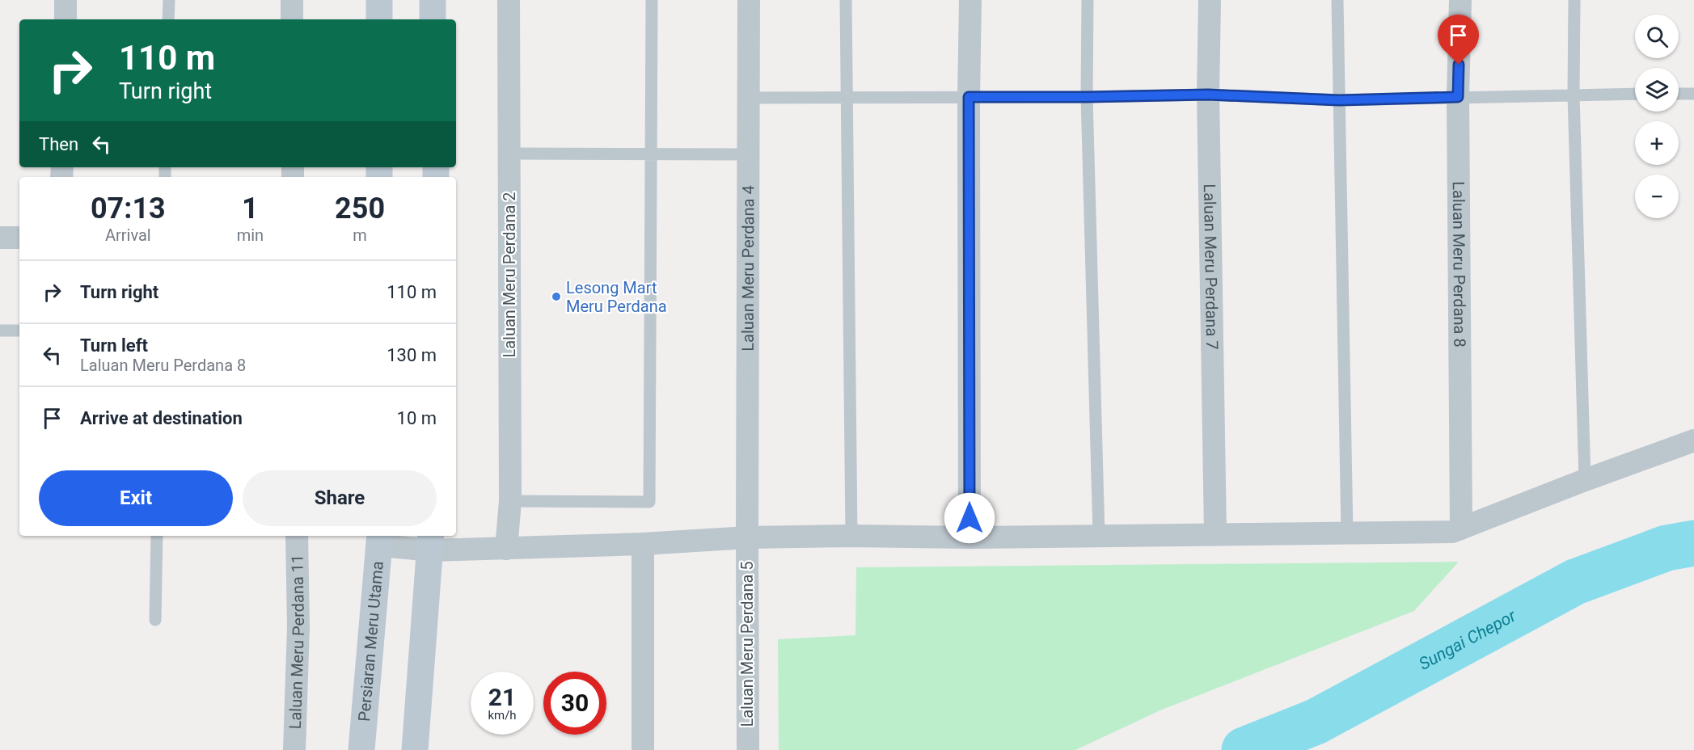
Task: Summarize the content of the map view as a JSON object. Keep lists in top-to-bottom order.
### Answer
{
  "streets": {
    "street": [
      "Laluan Meru Perdana 8",
      "Laluan Meru Perdana 7",
      "Laluan Meru Perdana 4",
      "Laluan Meru Perdana 2",
      "Laluan Meru Perdana 11",
      "Persiaran Meru Utama",
      "Laluan Meru Perdana 5"
    ]
  },
  "crossings": [
    ["Laluan Meru Perdana 4", "Laluan Meru Perdana 5"]
  ],
  "water": ["Sungai Chepor"],
  "places": ["Lesong Mart Meru Perdana"],
  "page": {
    "map_buttons": ["+", "−"],
    "turn": ["110 m", "Turn right"],
    "then": "Then",
    "eta": [
      "07:13",
      "Arrival",
      "1",
      "min",
      "250",
      "m"
    ],
    "list": [
      {
        "name": "Turn right",
        "value": "110 m"
      },
      {
        "name": "Turn left",
        "note": "Laluan Meru Perdana 8",
        "value": "130 m"
      },
      {
        "name": "Arrive at destination",
        "value": "10 m"
      }
    ],
    "buttons": ["Exit", "Share"],
    "speed": "21 km/h",
    "limit": "30"
  }
}
